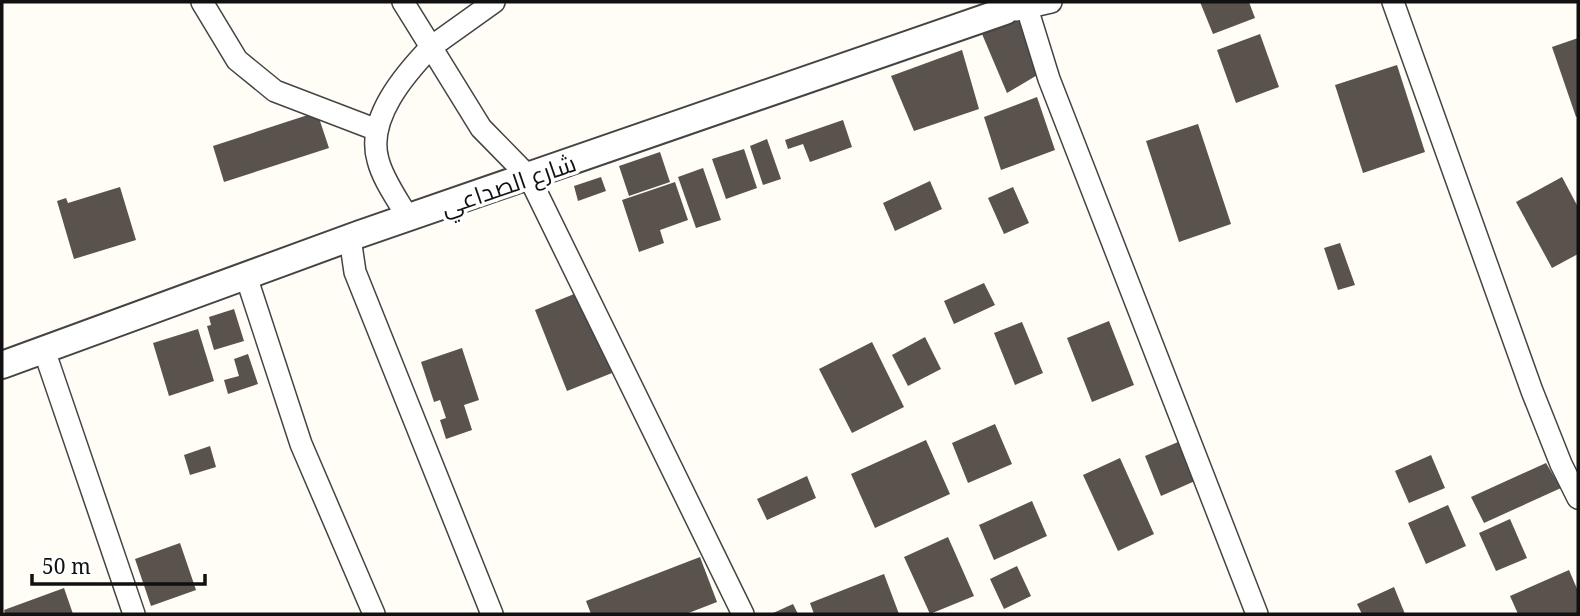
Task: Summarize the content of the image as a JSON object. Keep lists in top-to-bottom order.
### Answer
{
  "streets": {
    "street": ["شارع الصداعي"]
  },
  "scale_bar": "50 m"
}
